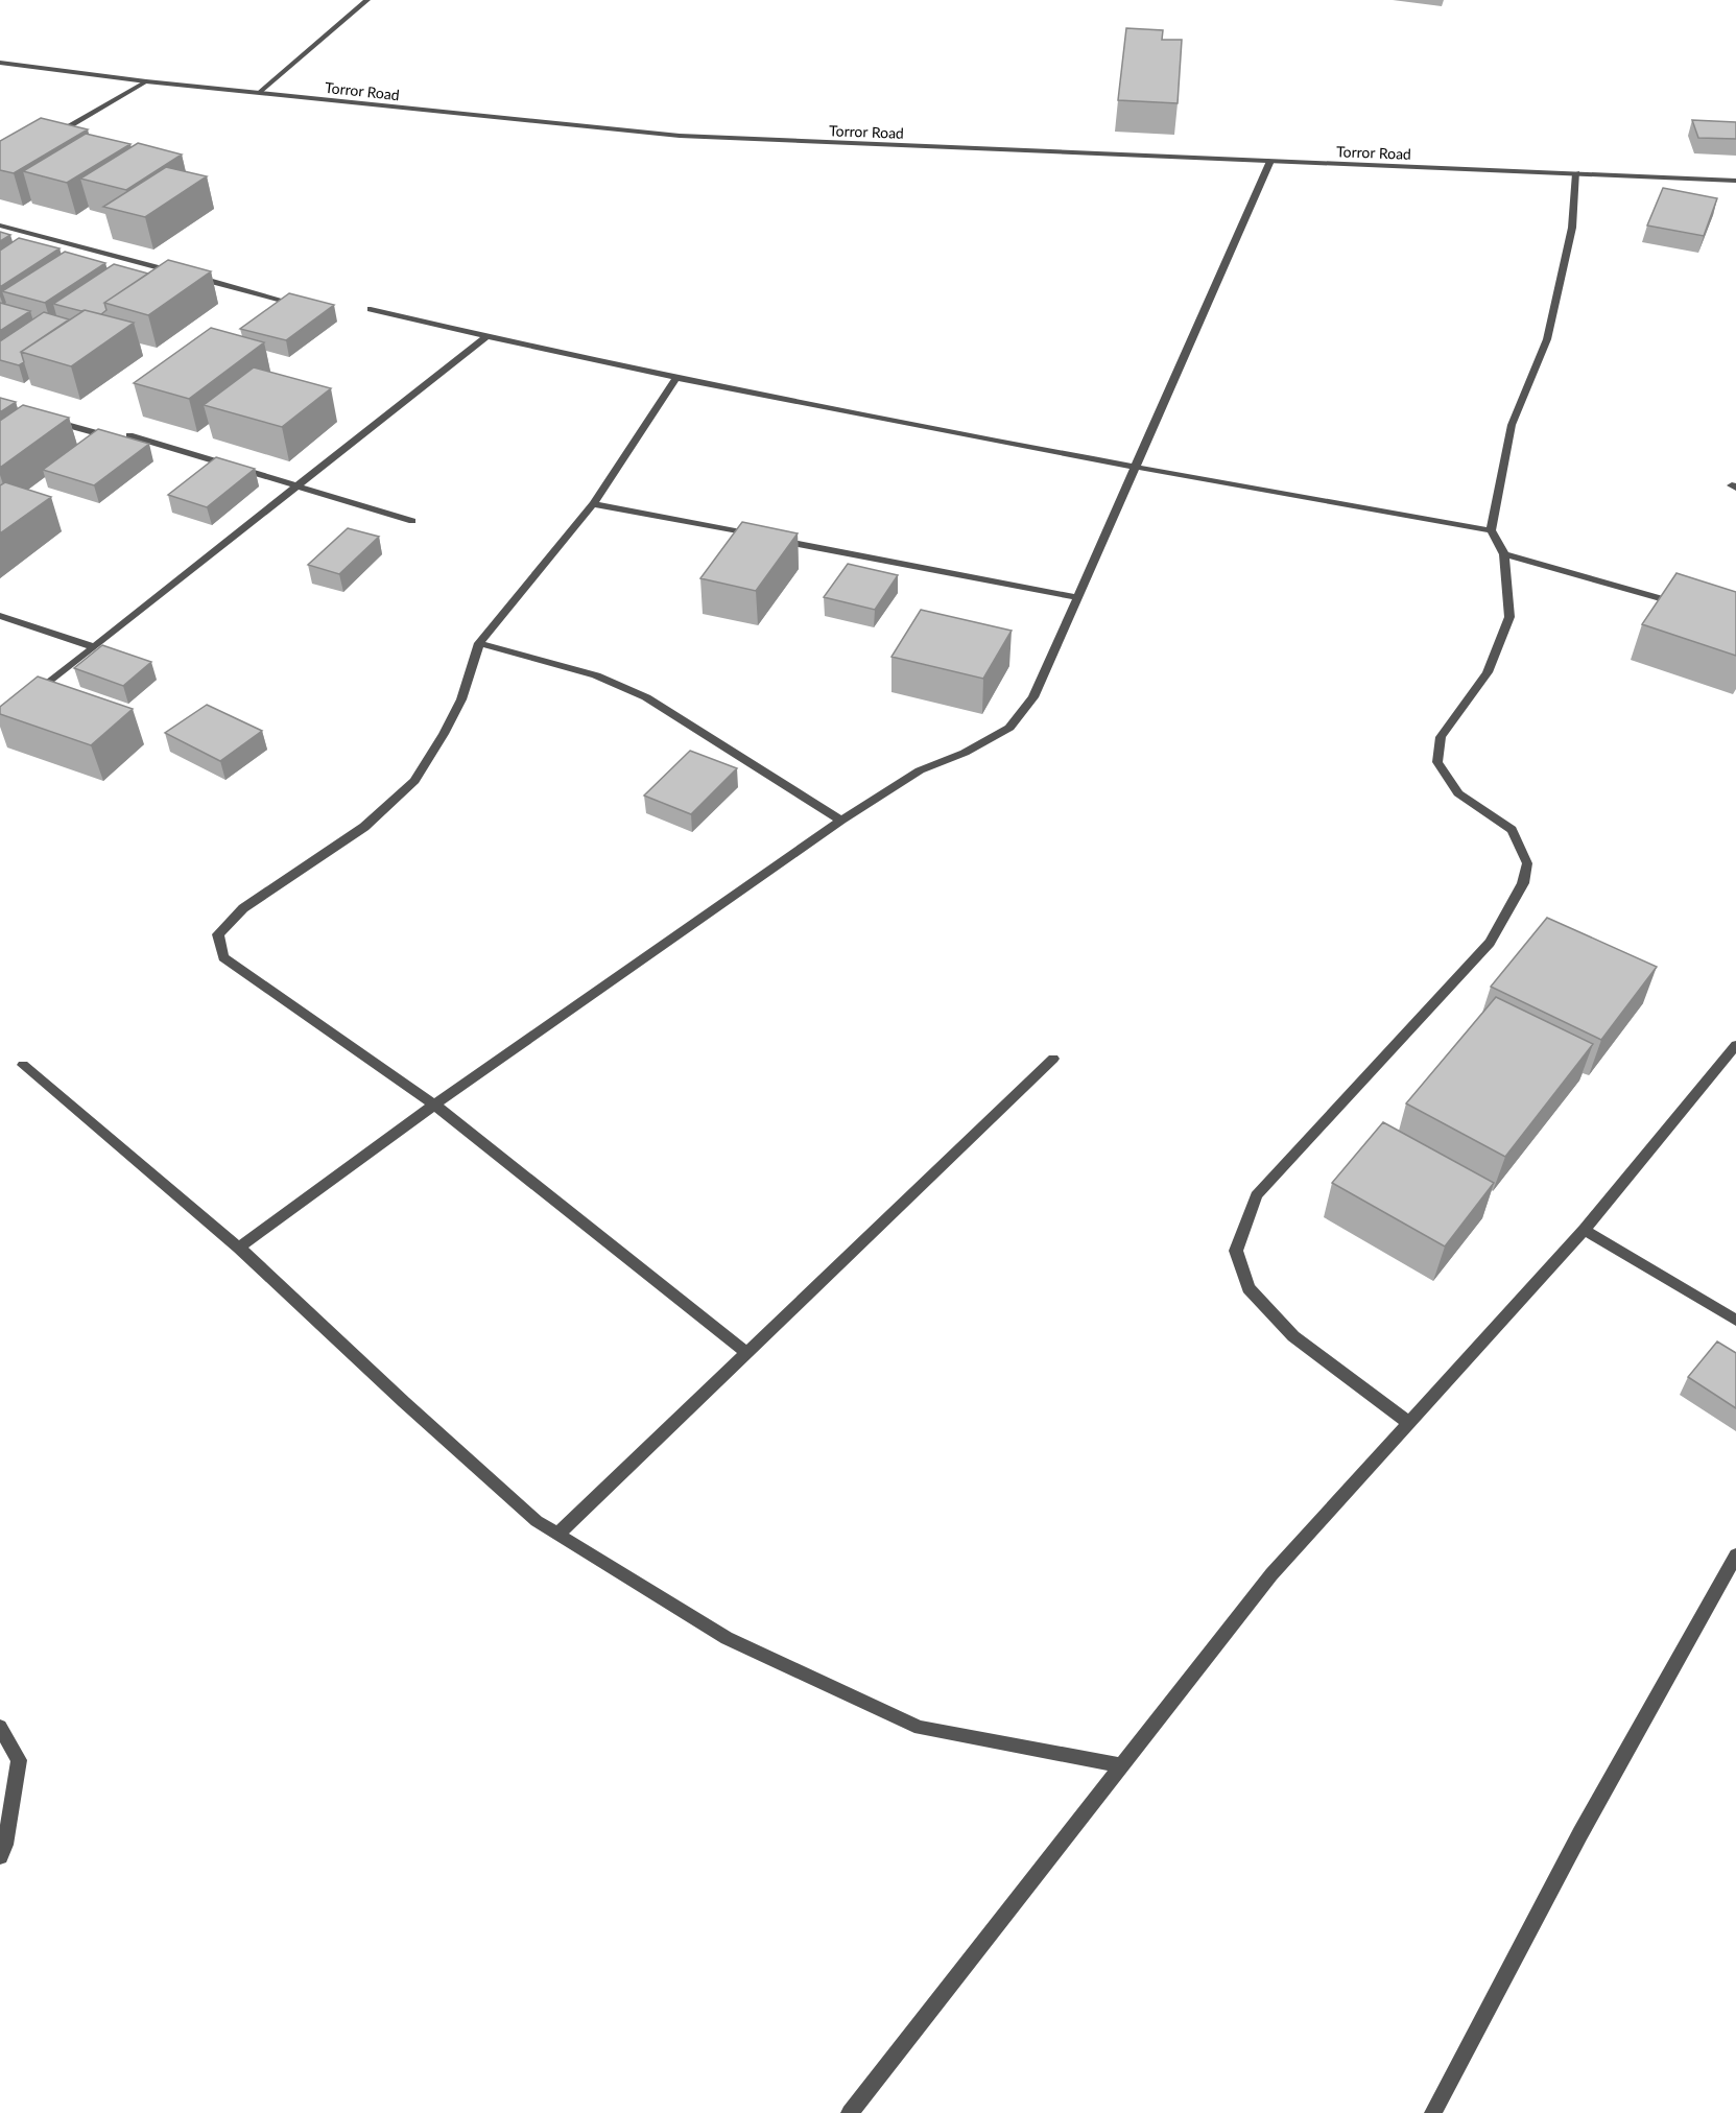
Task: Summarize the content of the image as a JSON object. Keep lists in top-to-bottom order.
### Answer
{
  "streets": {
    "street": ["Torror Road"]
  }
}
